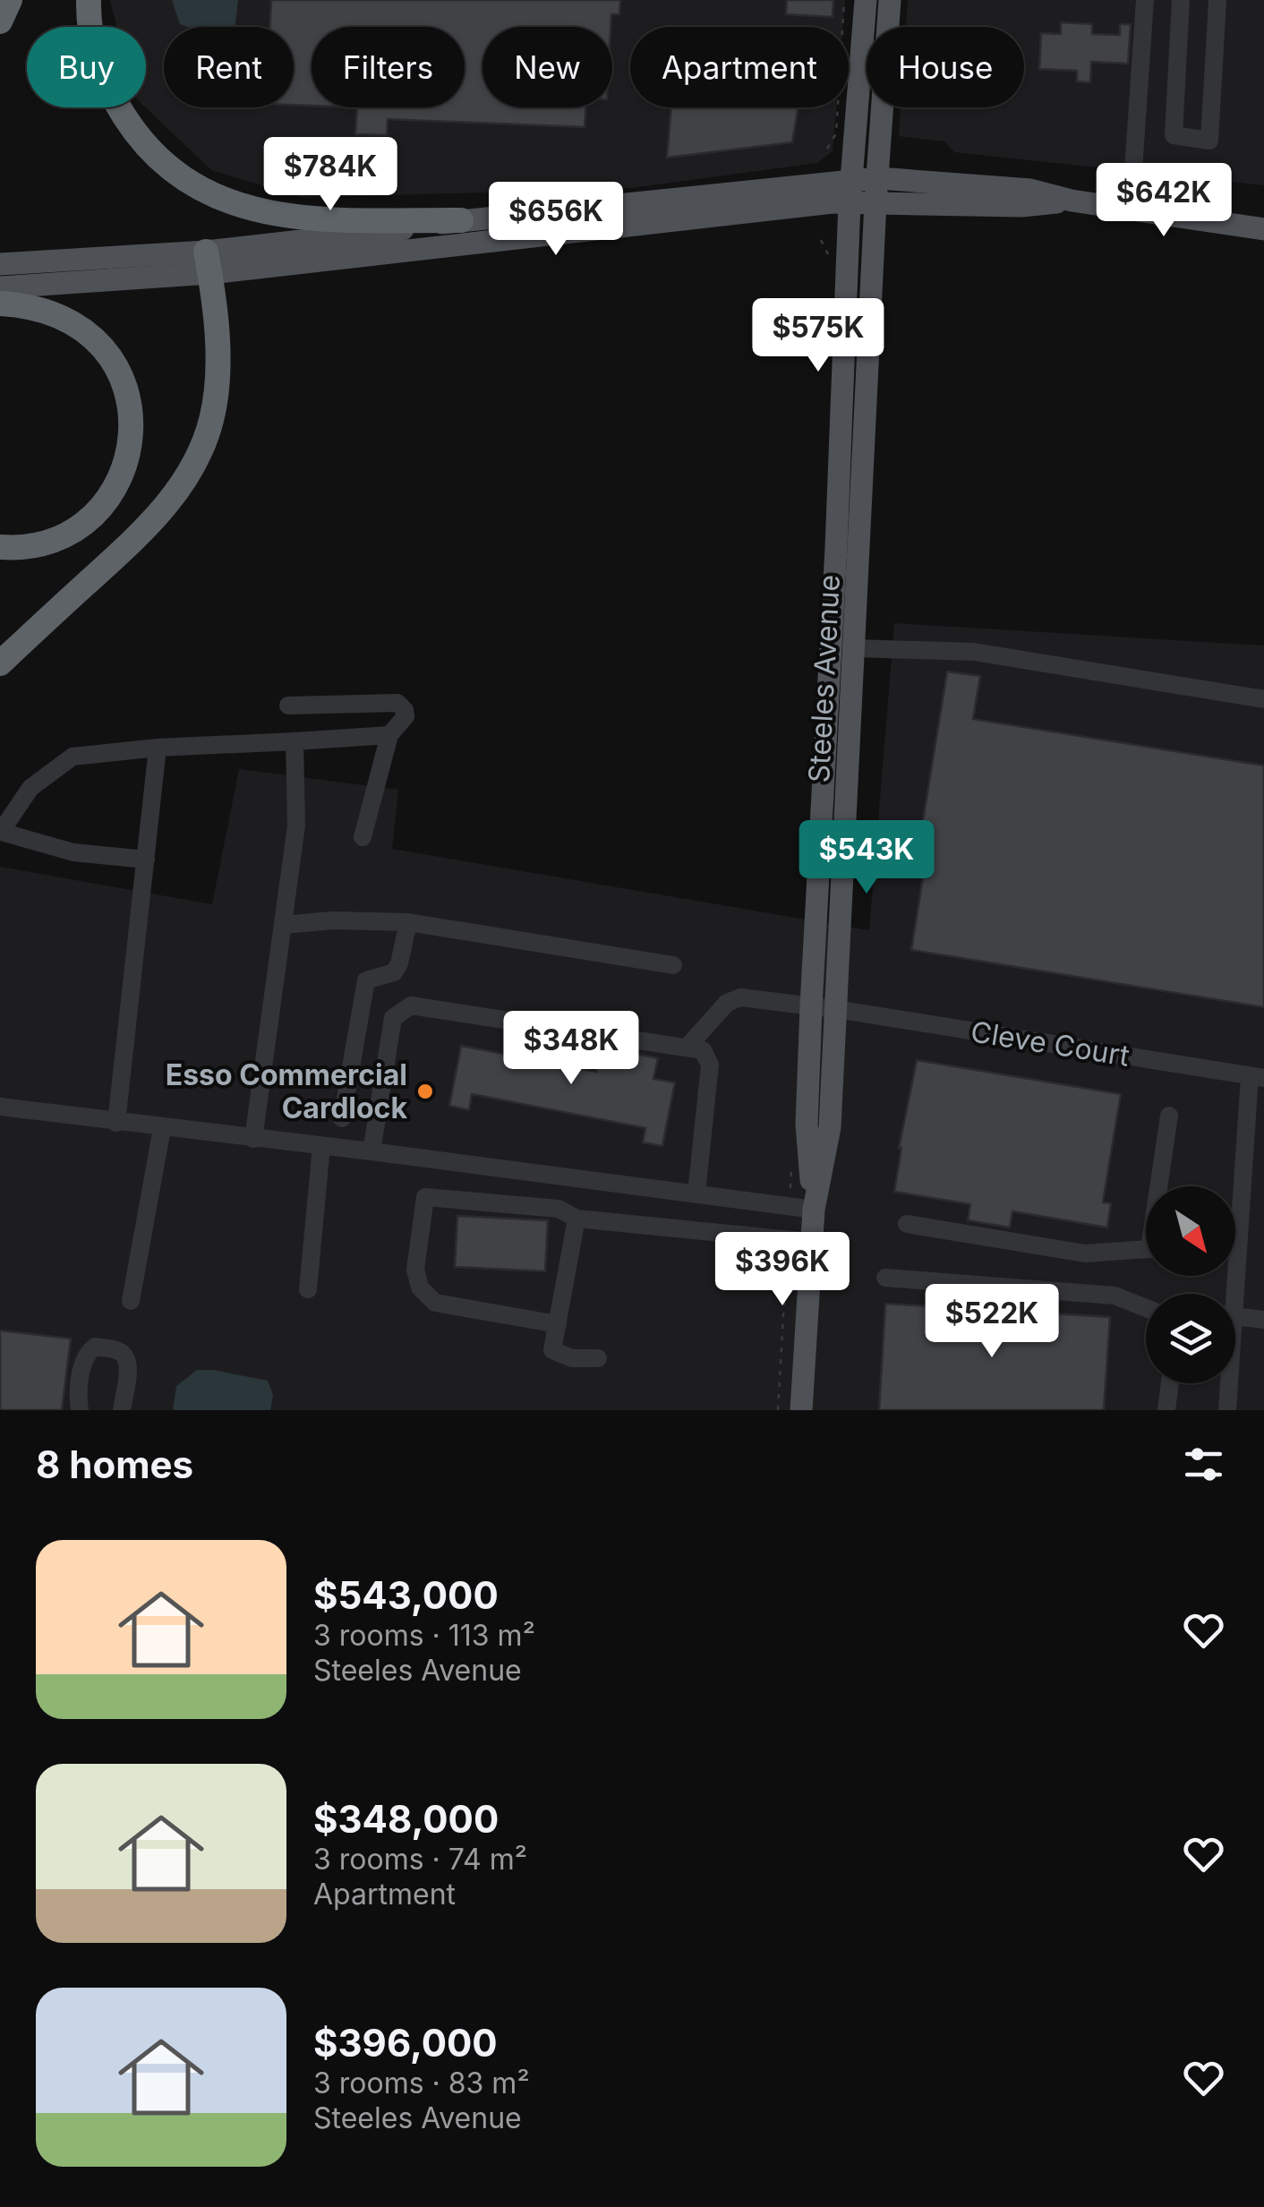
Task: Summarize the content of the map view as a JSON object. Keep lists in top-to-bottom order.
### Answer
{
  "streets": {
    "main road": ["Steeles Avenue"],
    "street": ["Cleve Court"]
  },
  "crossings": [
    ["Steeles Avenue", "Cleve Court"]
  ],
  "places": ["Esso Commercial Cardlock"],
  "north": "bottom right",
  "page": {
    "chip": [
      "Buy",
      "Rent",
      "Filters",
      "New",
      "Apartment",
      "House"
    ],
    "price": [
      "$784K",
      "$642K",
      "$656K",
      "$575K",
      "$543K",
      "$348K",
      "$396K",
      "$522K"
    ],
    "heading": "8 homes",
    "list": [
      {
        "name": "$543,000",
        "note": "3 rooms · 113 m² · Steeles Avenue"
      },
      {
        "name": "$348,000",
        "note": "3 rooms · 74 m² · Apartment"
      },
      {
        "name": "$396,000",
        "note": "3 rooms · 83 m² · Steeles Avenue"
      }
    ]
  }
}
